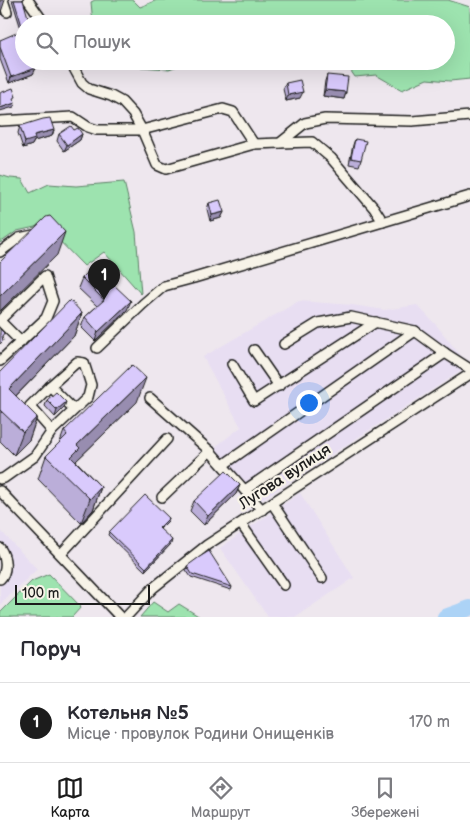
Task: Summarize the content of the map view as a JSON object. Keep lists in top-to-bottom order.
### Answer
{
  "streets": {
    "street": ["Лугова вулиця"]
  },
  "scale_bar": "100 m",
  "page": {
    "search": "Пошук",
    "pins": "1",
    "scale": "100 m",
    "heading": "Поруч",
    "list": [
      {
        "mark": "1",
        "name": "Котельня №5",
        "note": "Місце · провулок Родини Онищенків",
        "value": "170 m"
      }
    ],
    "nav": ["Карта", "Маршрут", "Збережені"]
  }
}
